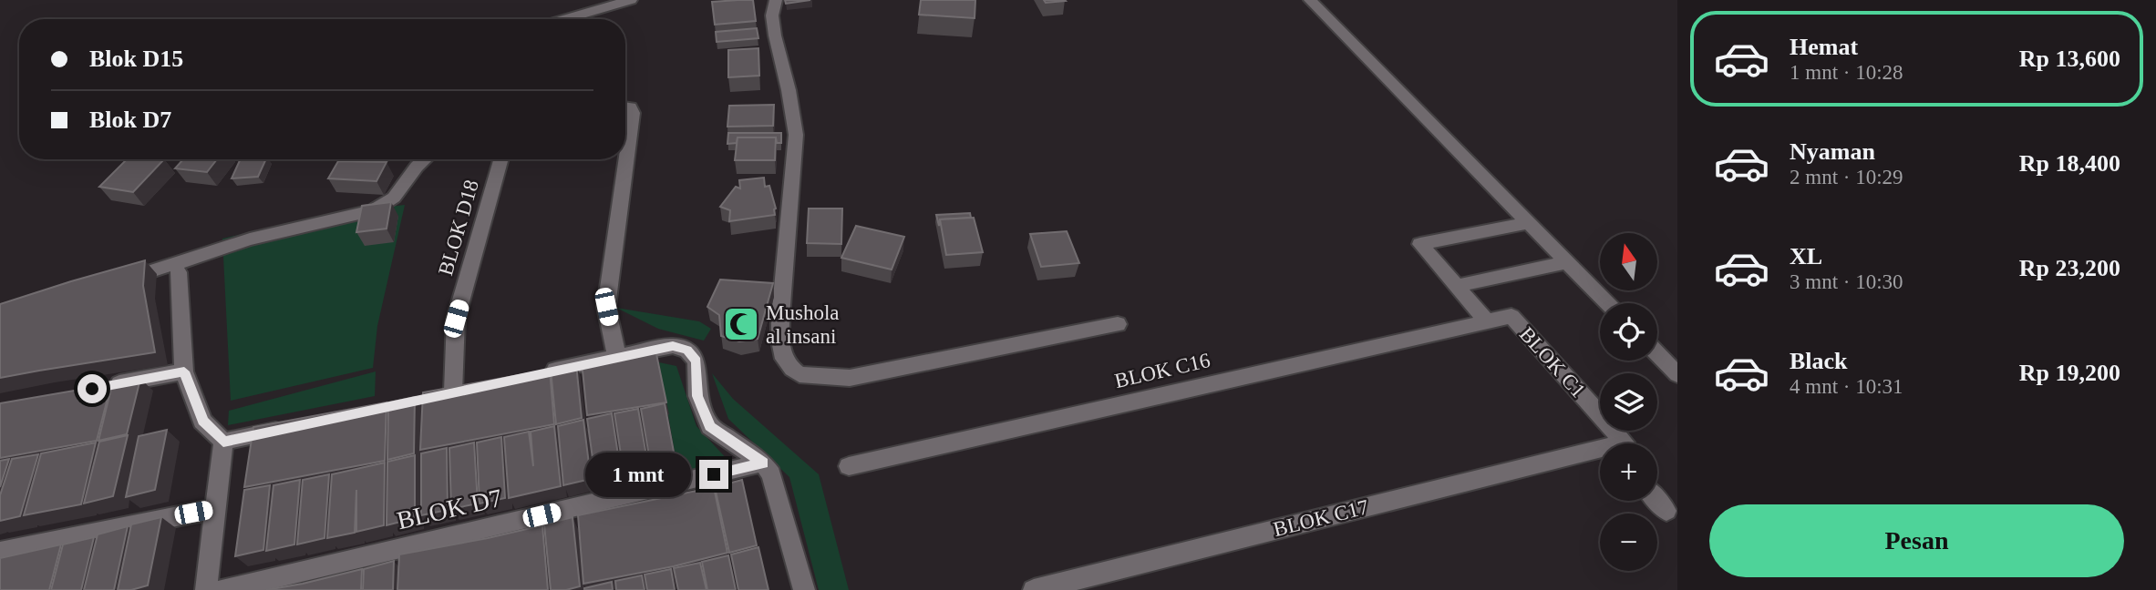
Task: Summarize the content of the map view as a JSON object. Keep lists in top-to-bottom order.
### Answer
{
  "streets": {
    "street": [
      "BLOK D18",
      "BLOK C1",
      "BLOK C16",
      "BLOK D7",
      "BLOK C17"
    ]
  },
  "crossings": [
    ["BLOK C1", "BLOK C16"]
  ],
  "places": {
    "mosque": ["Mushola al insani"]
  },
  "north": "top",
  "page": {
    "list": [
      {
        "name": "Hemat",
        "note": "1 mnt · 10:28",
        "value": "Rp 13,600"
      },
      {
        "name": "Nyaman",
        "note": "2 mnt · 10:29",
        "value": "Rp 18,400"
      },
      {
        "name": "XL",
        "note": "3 mnt · 10:30",
        "value": "Rp 23,200"
      },
      {
        "name": "Black",
        "note": "4 mnt · 10:31",
        "value": "Rp 19,200"
      }
    ],
    "banner": ["Blok D15", "Blok D7"],
    "map_buttons": ["+", "−"],
    "bubble": "1 mnt",
    "buttons": "Pesan"
  }
}
